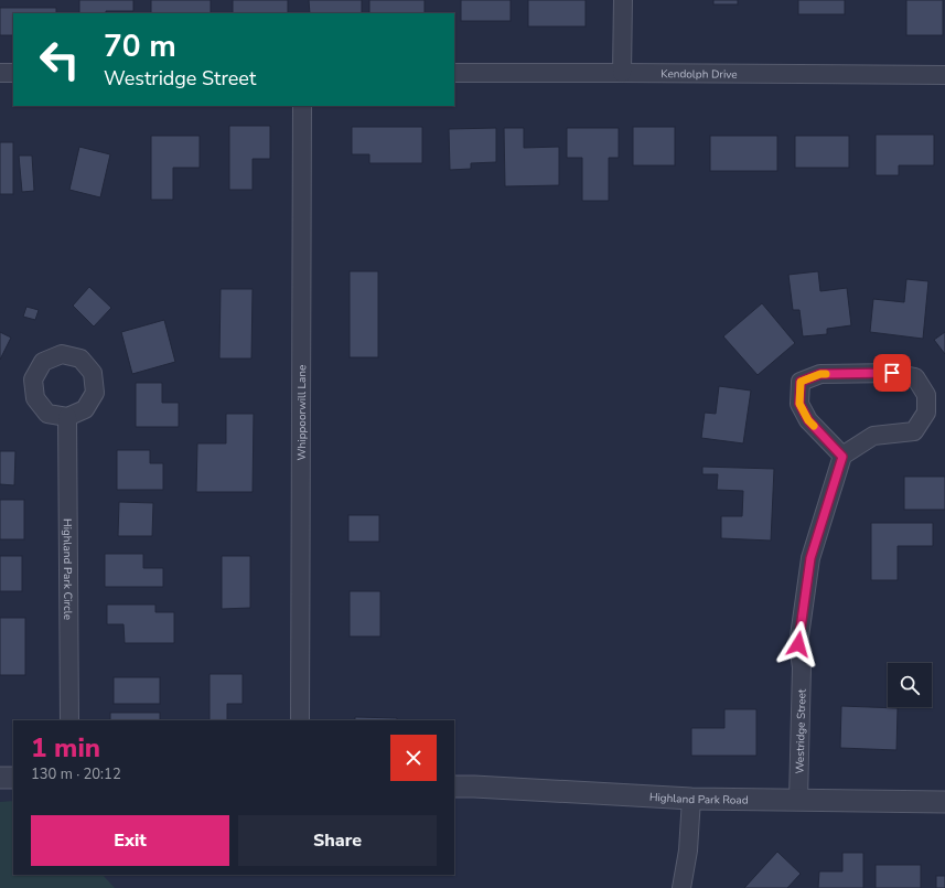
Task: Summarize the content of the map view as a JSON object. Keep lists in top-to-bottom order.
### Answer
{
  "streets": {
    "street": [
      "Kendolph Drive",
      "Whippoorwill Lane",
      "Highland Park Circle",
      "Westridge Street",
      "Highland Park Road"
    ]
  },
  "crossings": [
    ["Westridge Street", "Highland Park Road"]
  ],
  "page": {
    "turn": ["70 m", "Westridge Street"],
    "heading": ["1 min", "130 m · 20:12"],
    "buttons": ["Exit", "Share"]
  }
}
